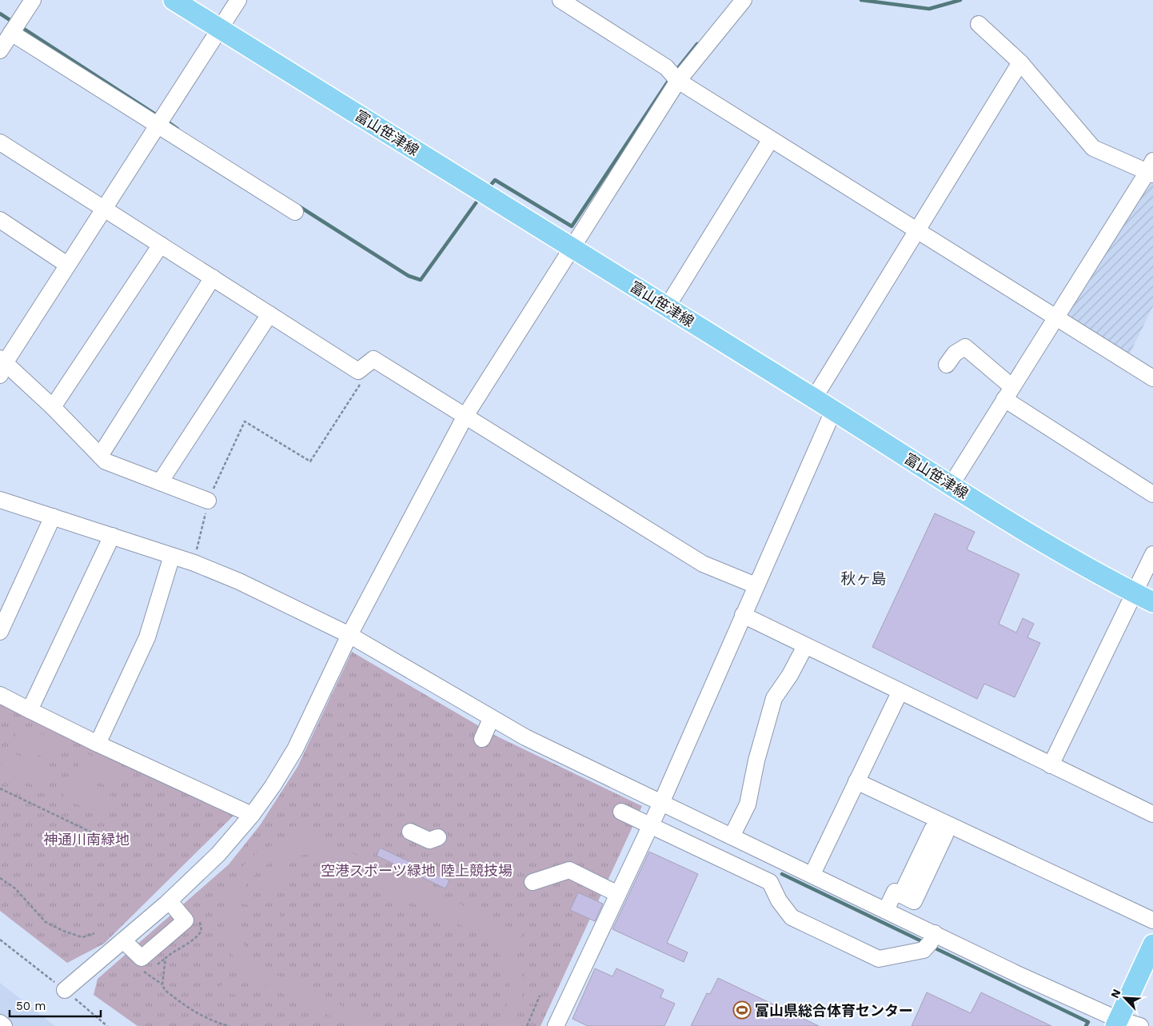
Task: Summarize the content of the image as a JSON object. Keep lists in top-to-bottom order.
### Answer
{
  "streets": {
    "main road": ["富山笹津線"]
  },
  "districts": ["秋ヶ島"],
  "parks": ["神通川南緑地", "空港スポーツ緑地 陸上競技場"],
  "places": {
    "sports": ["富山県総合体育センター"]
  },
  "scale_bar": "50 m",
  "north": "top left"
}
